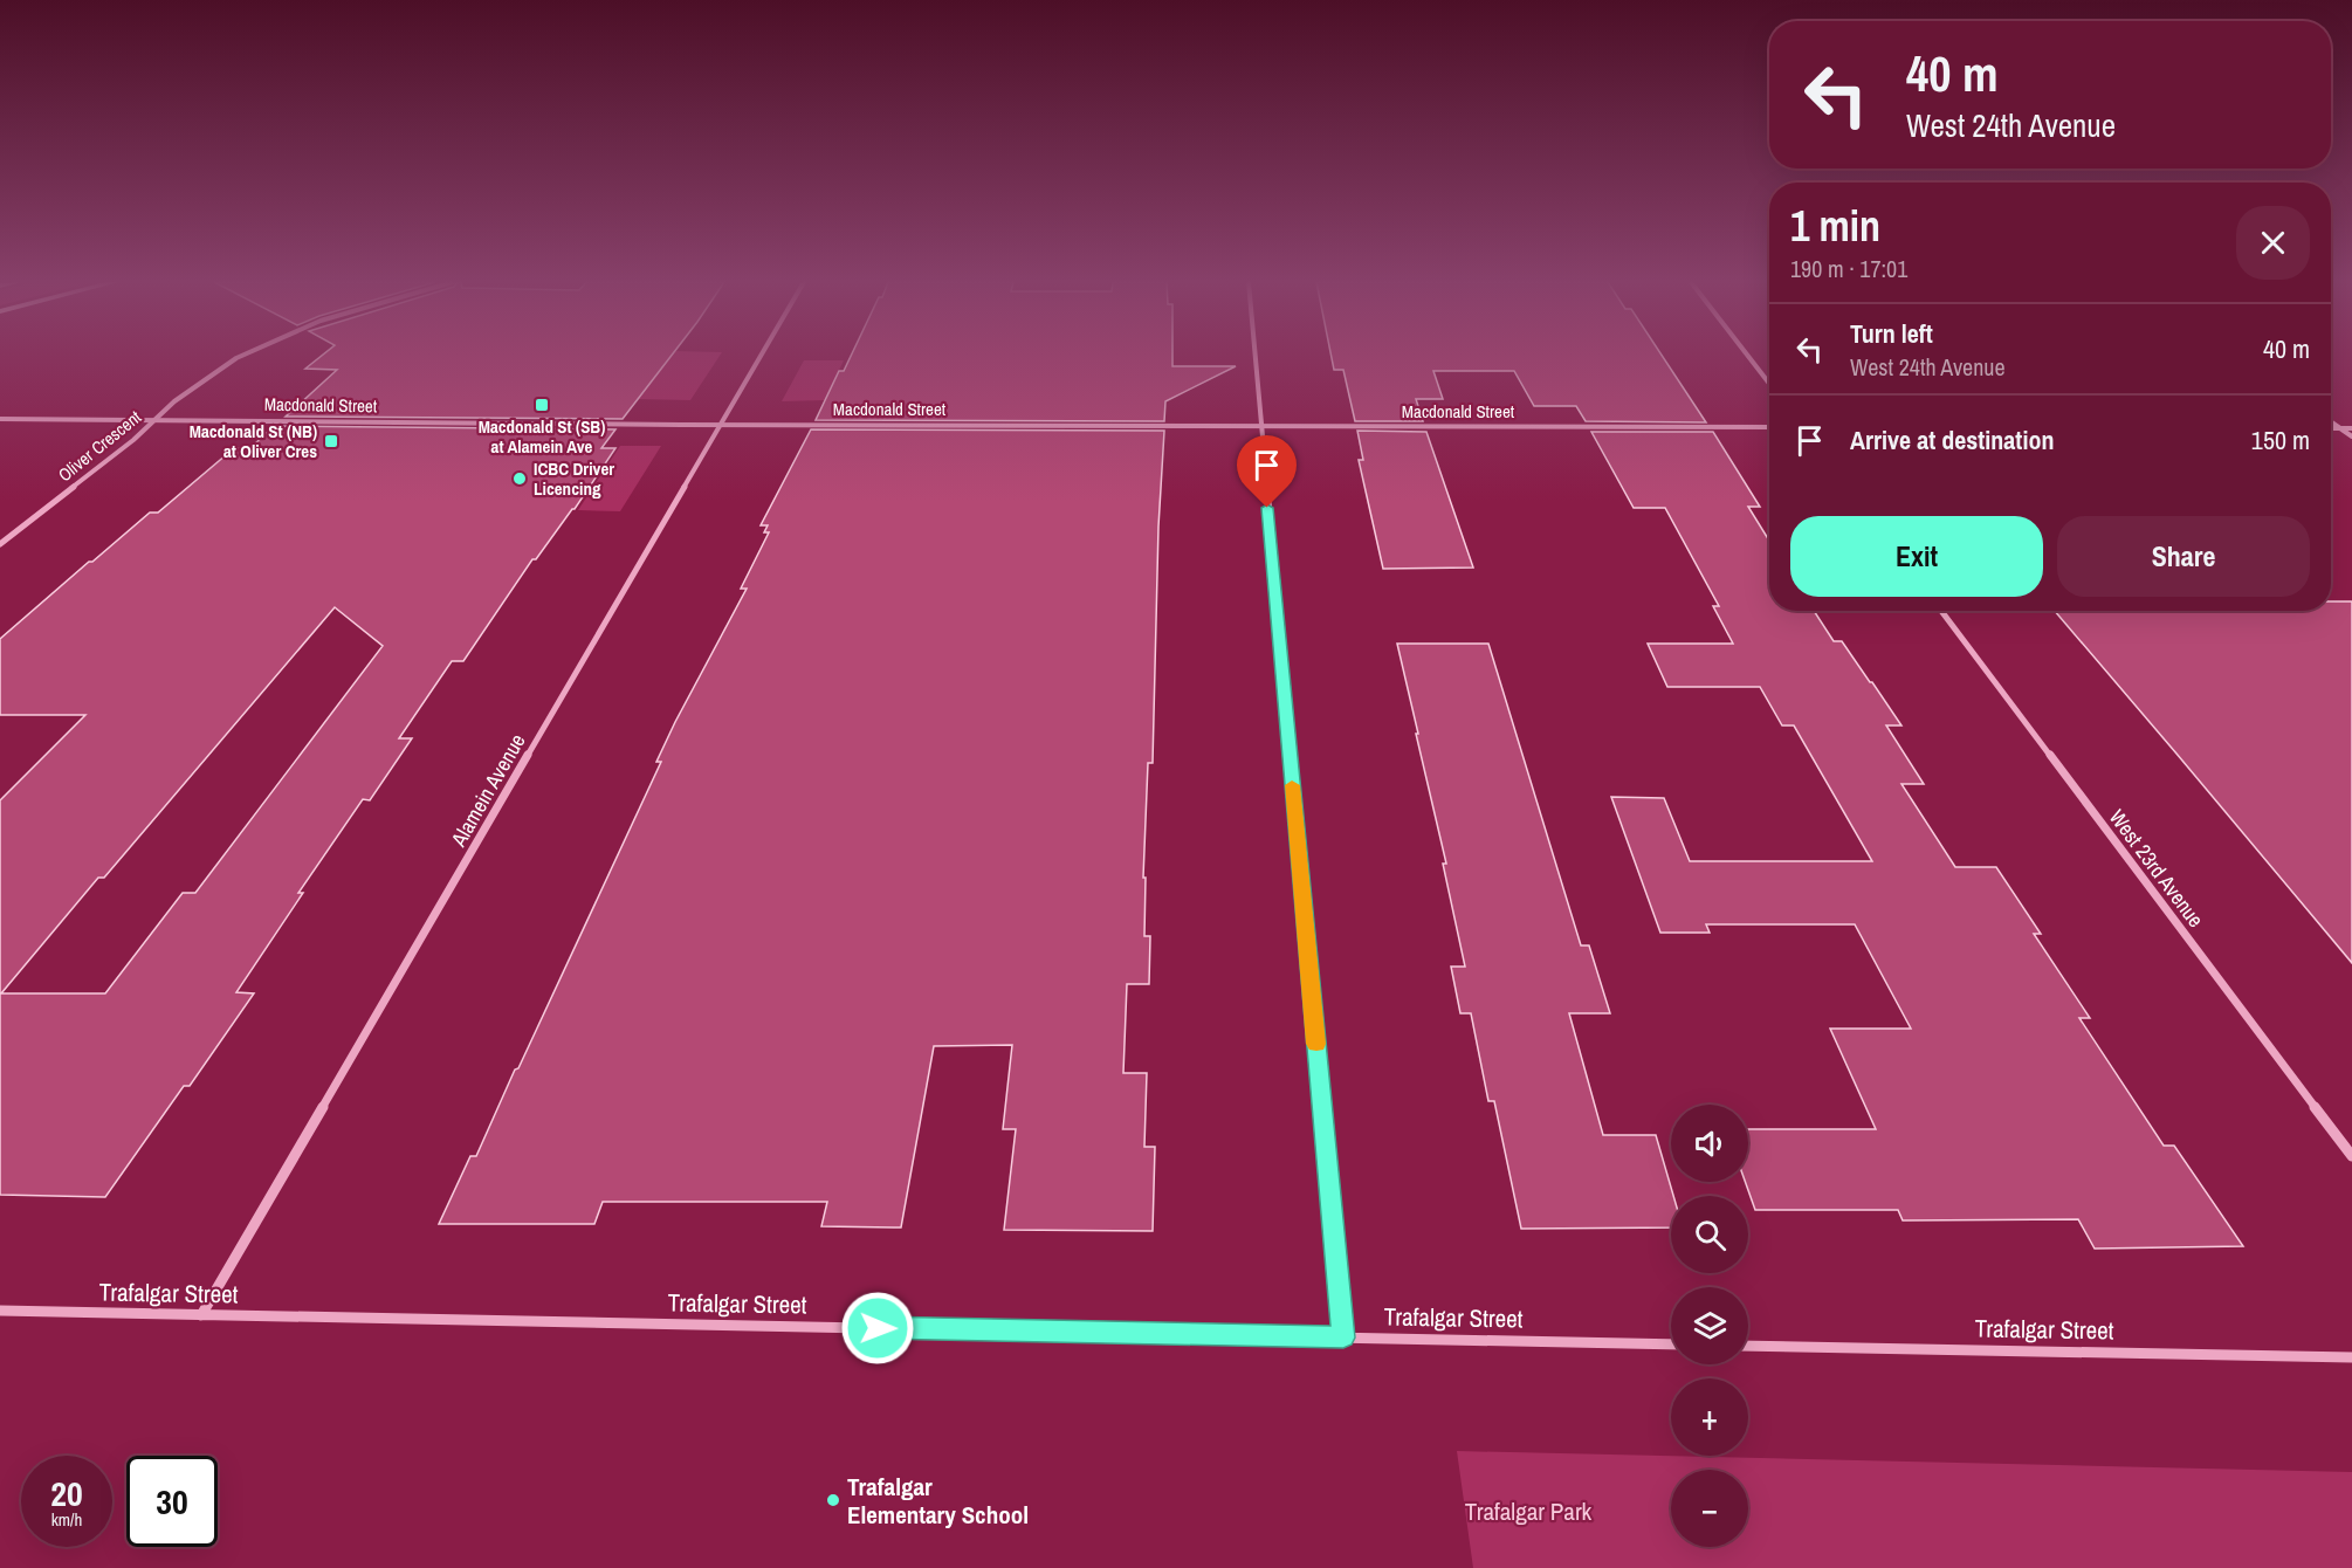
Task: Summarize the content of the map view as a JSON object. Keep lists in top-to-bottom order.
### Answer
{
  "streets": {
    "street": [
      "Macdonald Street",
      "Oliver Crescent",
      "Alamein Avenue",
      "West 23rd Avenue",
      "Trafalgar Street"
    ]
  },
  "crossings": [
    ["Macdonald Street", "Oliver Crescent"],
    ["Macdonald Street", "Alamein Avenue"],
    ["Alamein Avenue", "Trafalgar Street"]
  ],
  "parks": ["Trafalgar Park"],
  "places": {
    "transit": ["Macdonald St (SB) at Alamein Ave", "Macdonald St (NB) at Oliver Cres"],
    "other": ["ICBC Driver Licencing", "Trafalgar Elementary School"]
  },
  "page": {
    "turn": ["40 m", "West 24th Avenue"],
    "heading": ["1 min", "190 m · 17:01"],
    "list": [
      {
        "name": "Turn left",
        "note": "West 24th Avenue",
        "value": "40 m"
      },
      {
        "name": "Arrive at destination",
        "value": "150 m"
      }
    ],
    "buttons": ["Exit", "Share"],
    "map_buttons": ["+", "−"],
    "speed": "20 km/h",
    "limit": "30"
  }
}
